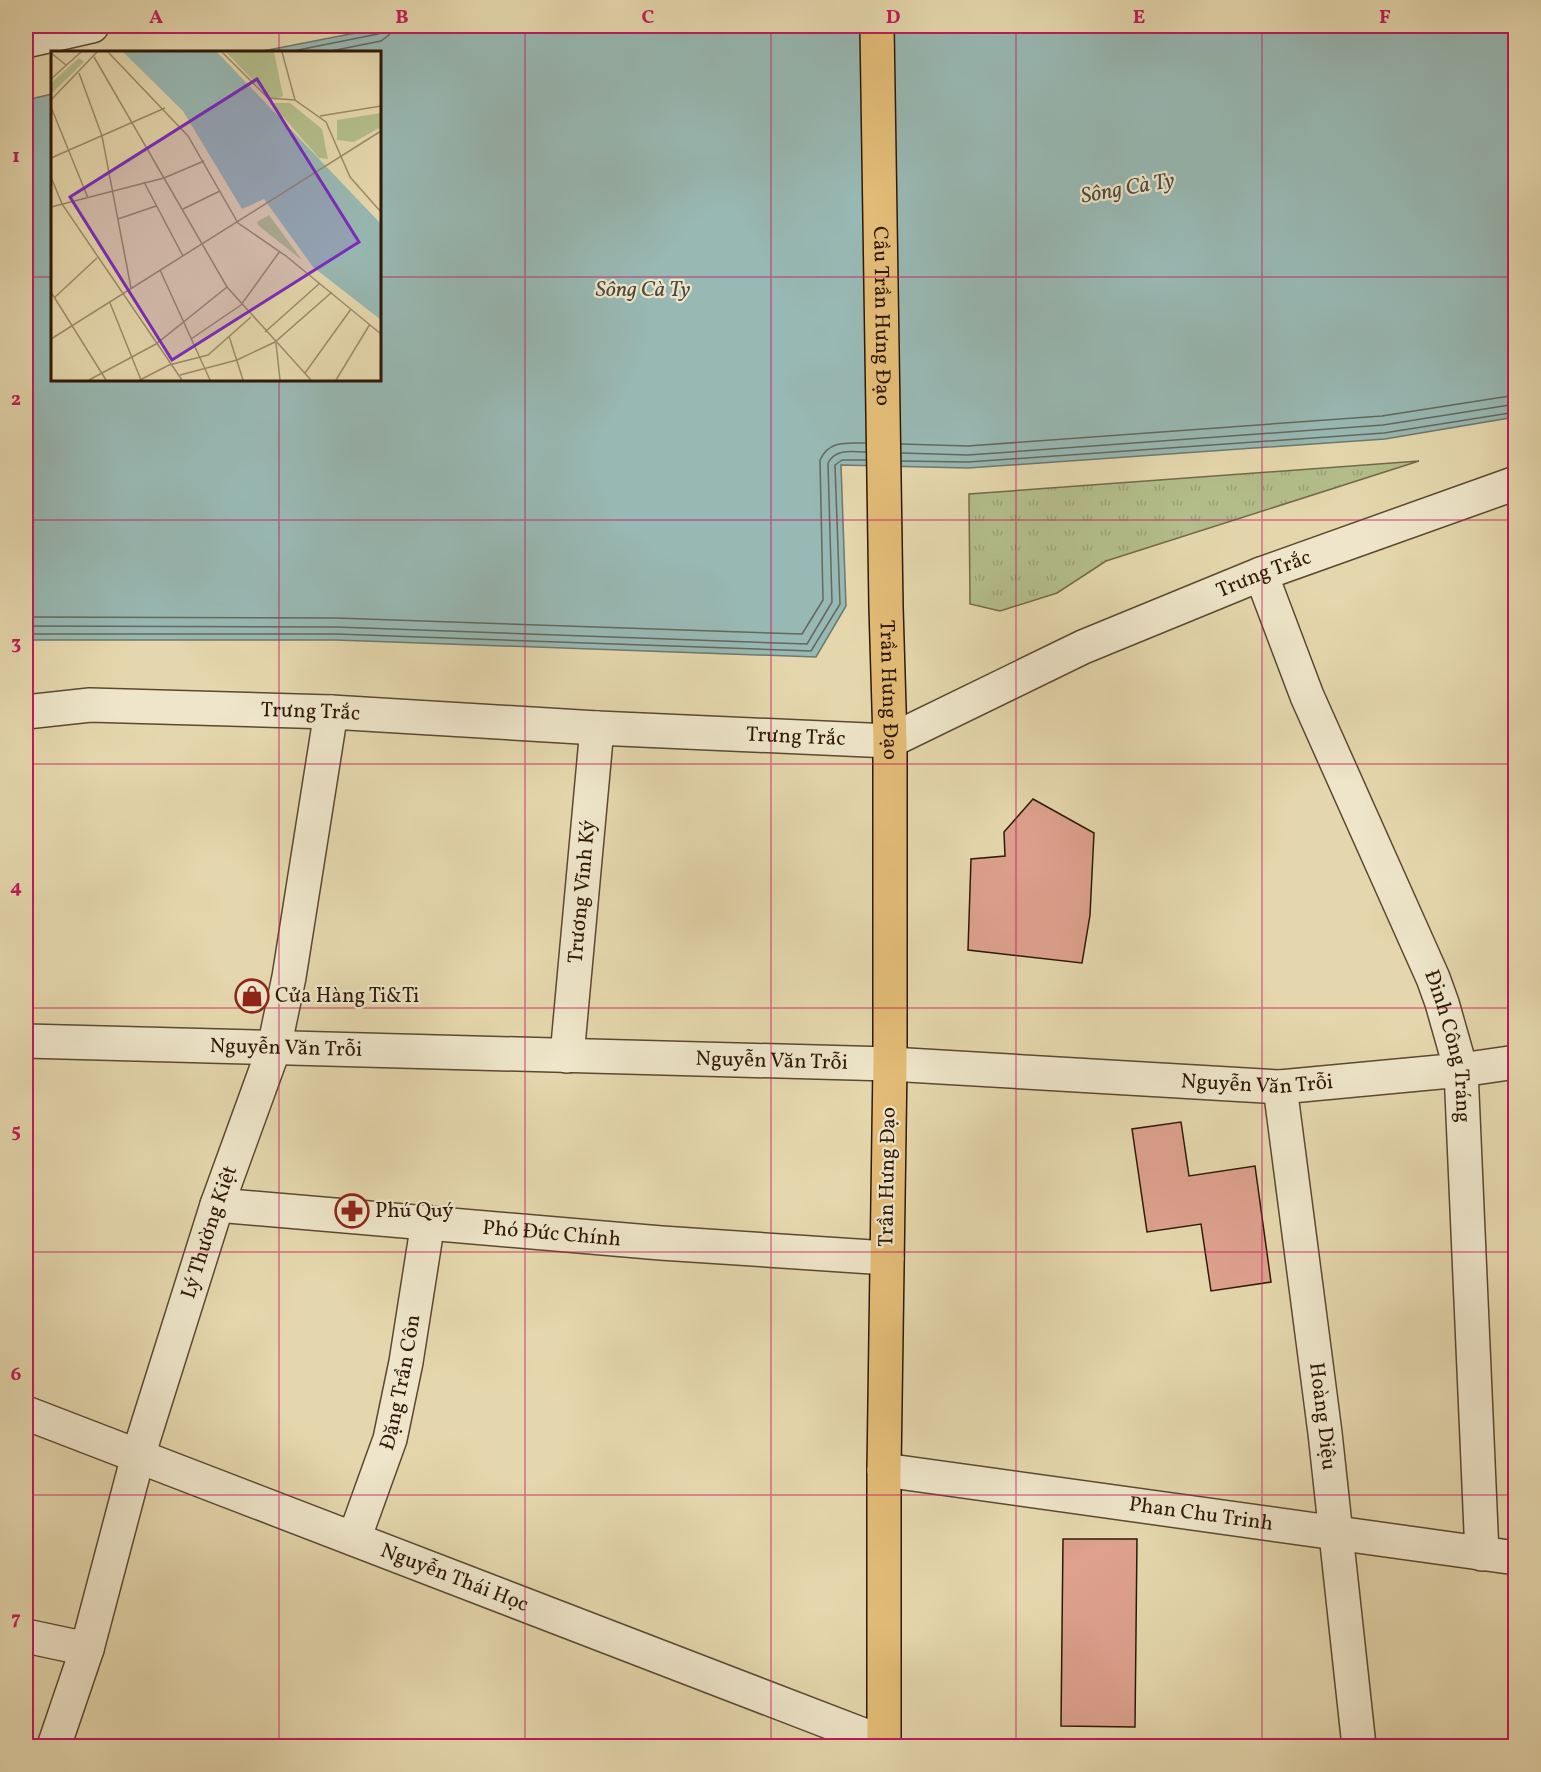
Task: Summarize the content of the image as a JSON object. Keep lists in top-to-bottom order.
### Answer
{
  "streets": {
    "main road": ["Cầu Trần Hưng Đạo", "Trần Hưng Đạo"],
    "street": [
      "Trưng Trắc",
      "Trương Vĩnh Ký",
      "Đinh Công Tráng",
      "Nguyễn Văn Trỗi",
      "Lý Thường Kiệt",
      "Phó Đức Chính",
      "Đặng Trần Côn",
      "Hoàng Diệu",
      "Phan Chu Trinh",
      "Nguyễn Thái Học"
    ]
  },
  "crossings": [
    ["Cầu Trần Hưng Đạo", "Trần Hưng Đạo"],
    ["Trưng Trắc", "Trần Hưng Đạo"],
    ["Trưng Trắc", "Trương Vĩnh Ký"],
    ["Trưng Trắc", "Đinh Công Tráng"],
    ["Trưng Trắc", "Lý Thường Kiệt"],
    ["Trần Hưng Đạo", "Nguyễn Văn Trỗi"],
    ["Trần Hưng Đạo", "Phó Đức Chính"],
    ["Trần Hưng Đạo", "Phan Chu Trinh"],
    ["Trần Hưng Đạo", "Nguyễn Thái Học"],
    ["Trương Vĩnh Ký", "Nguyễn Văn Trỗi"],
    ["Đinh Công Tráng", "Nguyễn Văn Trỗi"],
    ["Đinh Công Tráng", "Phan Chu Trinh"],
    ["Nguyễn Văn Trỗi", "Lý Thường Kiệt"],
    ["Nguyễn Văn Trỗi", "Hoàng Diệu"],
    ["Lý Thường Kiệt", "Phó Đức Chính"],
    ["Lý Thường Kiệt", "Nguyễn Thái Học"],
    ["Phó Đức Chính", "Đặng Trần Côn"],
    ["Đặng Trần Côn", "Nguyễn Thái Học"],
    ["Hoàng Diệu", "Phan Chu Trinh"]
  ],
  "water": ["Sông Cà Ty"],
  "places": {
    "shop": ["Cửa Hàng Ti&Ti"],
    "pharmacy": ["Phú Quý"]
  },
  "grid": {
    "columns": [
      "A",
      "B",
      "C",
      "D",
      "E",
      "F"
    ],
    "rows": [
      "1",
      "2",
      "3",
      "4",
      "5",
      "6",
      "7"
    ]
  }
}
